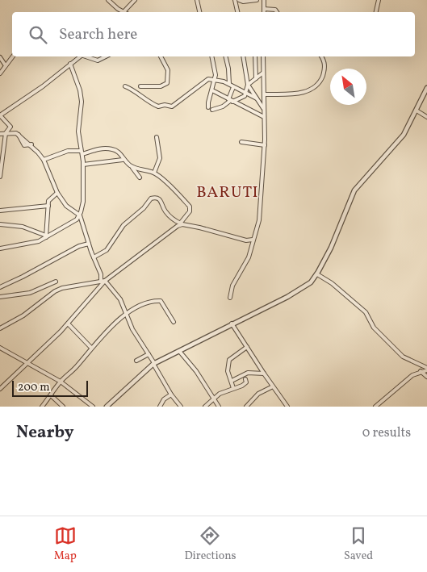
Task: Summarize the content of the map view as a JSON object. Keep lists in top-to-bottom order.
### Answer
{
  "districts": ["BARUTI"],
  "scale_bar": "200 m",
  "north": "top left",
  "page": {
    "search": "Search here",
    "scale": "200 m",
    "heading": ["Nearby", "0 results"],
    "nav": ["Map", "Directions", "Saved"]
  }
}
